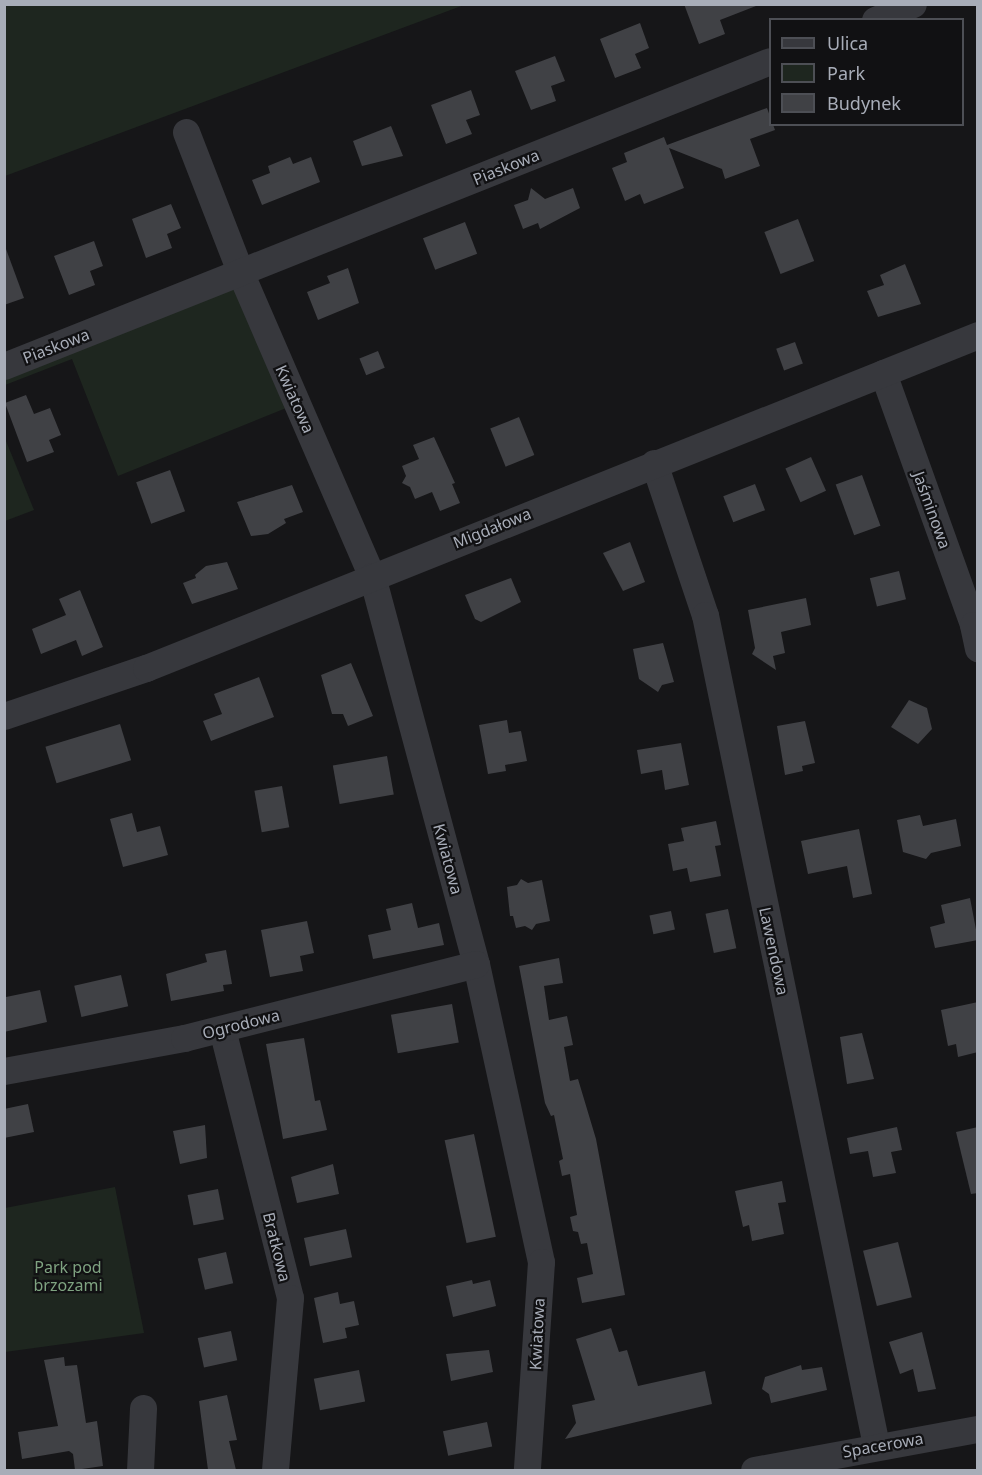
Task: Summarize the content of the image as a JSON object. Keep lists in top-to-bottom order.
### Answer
{
  "streets": {
    "street": [
      "Piaskowa",
      "Kwiatowa",
      "Jaśminowa",
      "Migdałowa",
      "Lawendowa",
      "Ogrodowa",
      "Bratkowa",
      "Spacerowa"
    ]
  },
  "crossings": [
    ["Piaskowa", "Kwiatowa"],
    ["Kwiatowa", "Migdałowa"],
    ["Kwiatowa", "Ogrodowa"],
    ["Jaśminowa", "Migdałowa"],
    ["Migdałowa", "Lawendowa"],
    ["Lawendowa", "Spacerowa"],
    ["Ogrodowa", "Bratkowa"]
  ],
  "parks": ["Park pod brzozami"],
  "legend": ["Ulica", "Park", "Budynek"]
}
